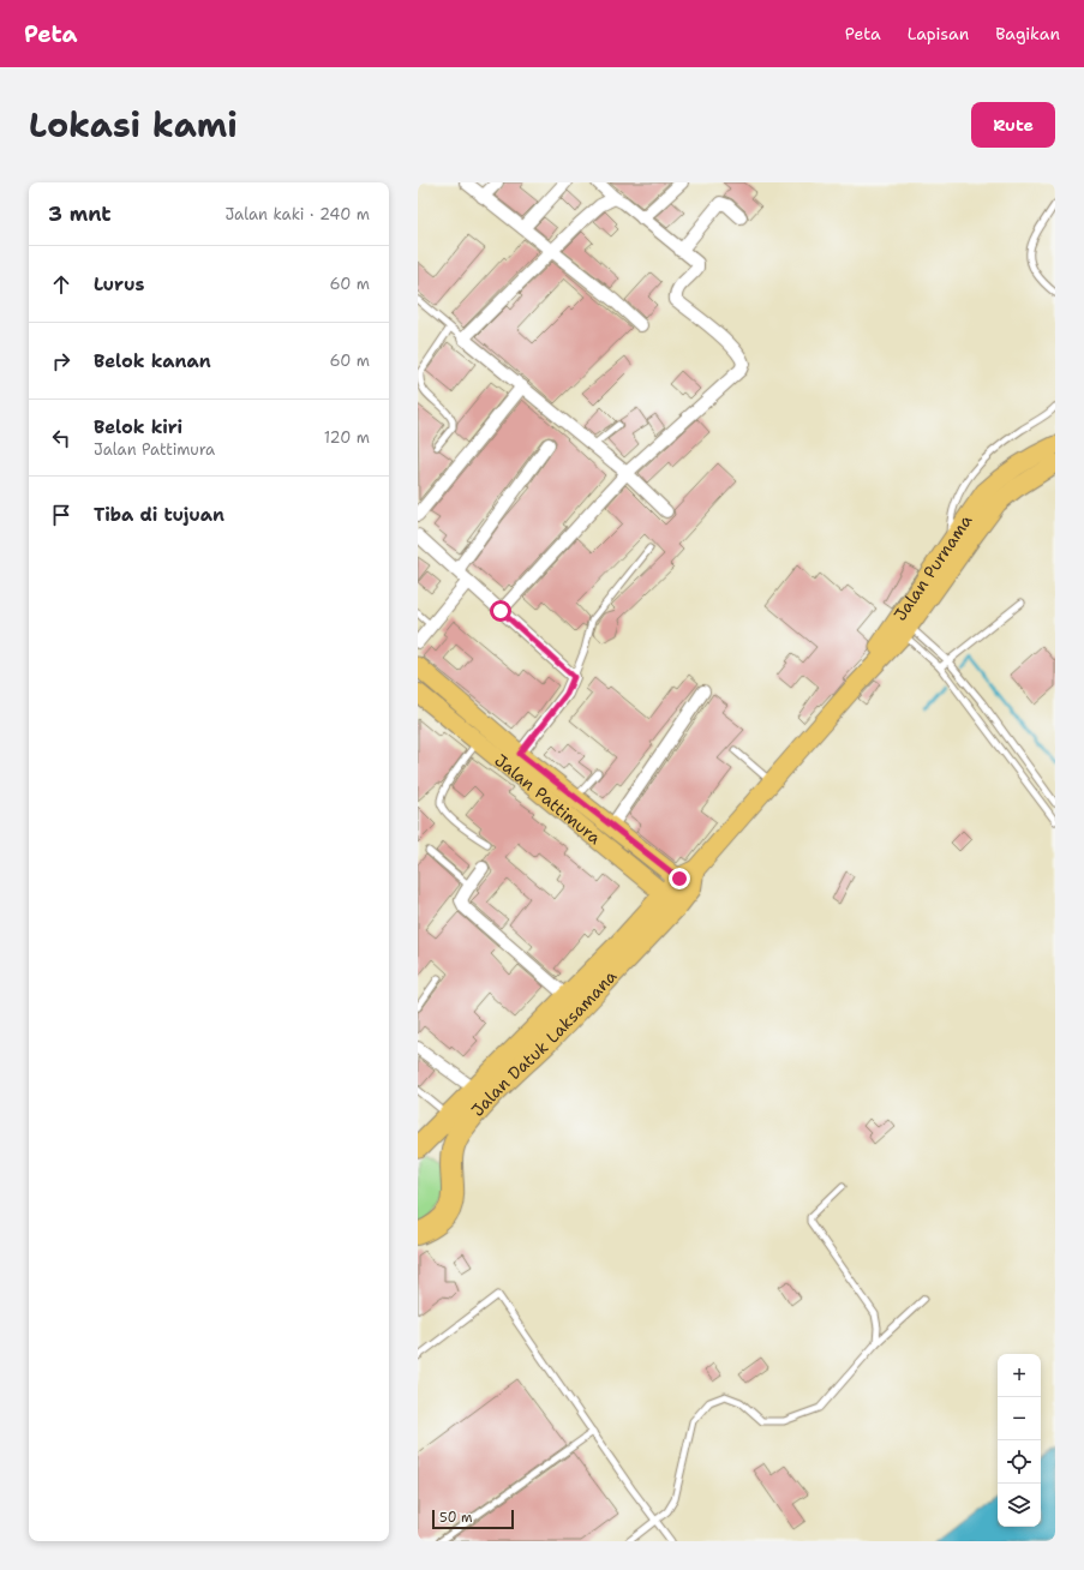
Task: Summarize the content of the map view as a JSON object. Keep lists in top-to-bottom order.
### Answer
{
  "streets": {
    "highway": ["Jalan Datuk Laksamana"],
    "main road": ["Jalan Purnama", "Jalan Pattimura"]
  },
  "crossings": [
    ["Jalan Purnama", "Jalan Pattimura"],
    ["Jalan Purnama", "Jalan Datuk Laksamana"],
    ["Jalan Pattimura", "Jalan Datuk Laksamana"]
  ],
  "scale_bar": "50 m",
  "page": {
    "header": "Peta",
    "nav": ["Peta", "Lapisan", "Bagikan"],
    "title": "Lokasi kami",
    "buttons": "Rute",
    "heading": ["3 mnt", "Jalan kaki · 240 m"],
    "list": [
      ["Lurus", "60 m"],
      ["Belok kanan", "60 m"],
      ["Belok kiri", "Jalan Pattimura", "120 m"],
      "Tiba di tujuan"
    ],
    "map_buttons": ["+", "−"],
    "scale": "50 m"
  }
}
